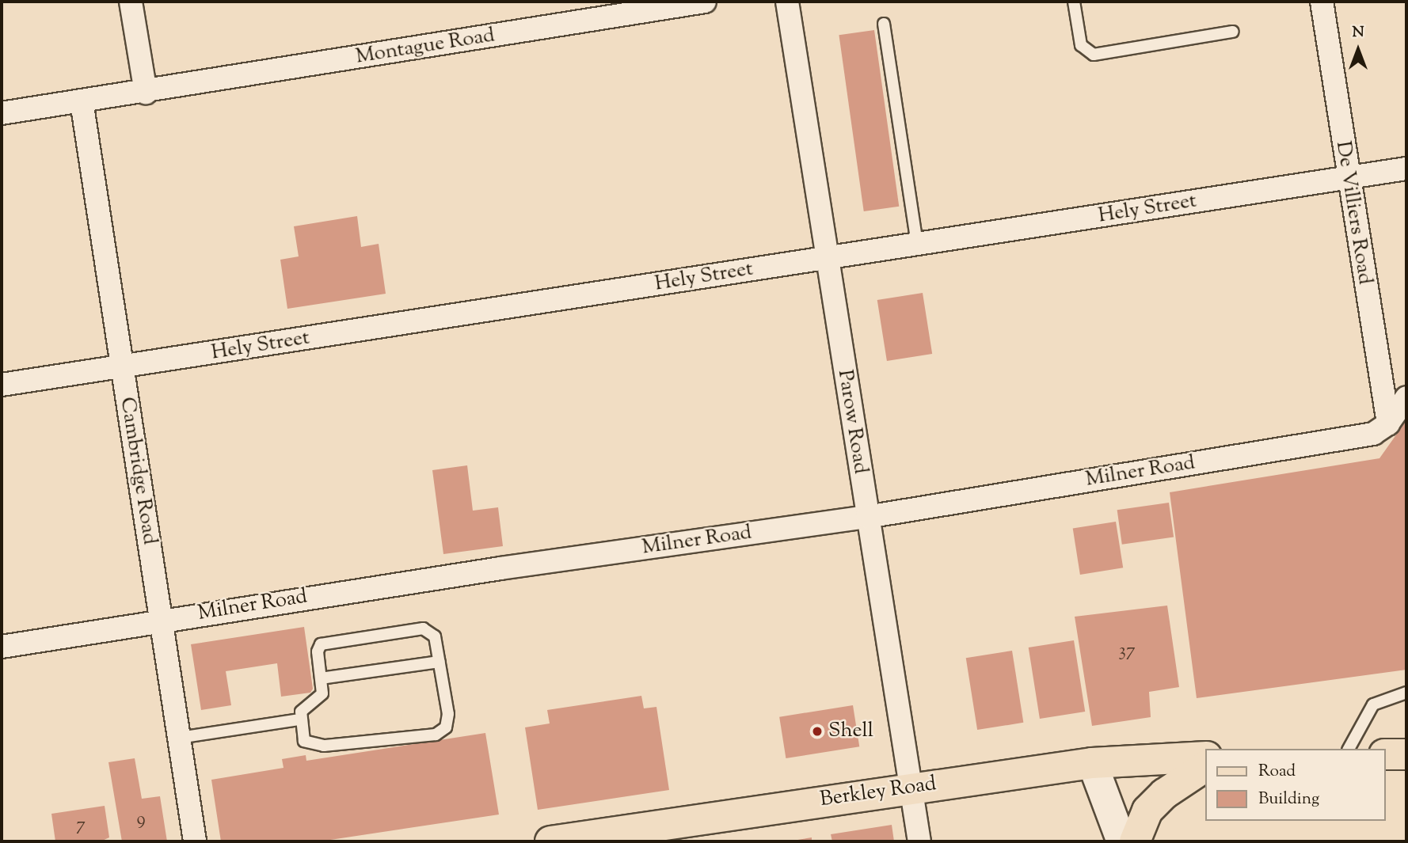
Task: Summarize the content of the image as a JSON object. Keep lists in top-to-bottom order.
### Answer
{
  "streets": {
    "main road": ["Berkley Road"],
    "street": [
      "Montague Road",
      "Hely Street",
      "De Villiers Road",
      "Parow Road",
      "Cambridge Road",
      "Milner Road"
    ]
  },
  "crossings": [
    ["Montague Road", "Cambridge Road"],
    ["Hely Street", "De Villiers Road"],
    ["Hely Street", "Parow Road"],
    ["Hely Street", "Cambridge Road"],
    ["De Villiers Road", "Milner Road"],
    ["Parow Road", "Milner Road"],
    ["Parow Road", "Berkley Road"],
    ["Cambridge Road", "Milner Road"]
  ],
  "places": ["Shell"],
  "house_numbers": ["37", "9", "7"],
  "legend": ["Road", "Building"],
  "north": "top"
}
